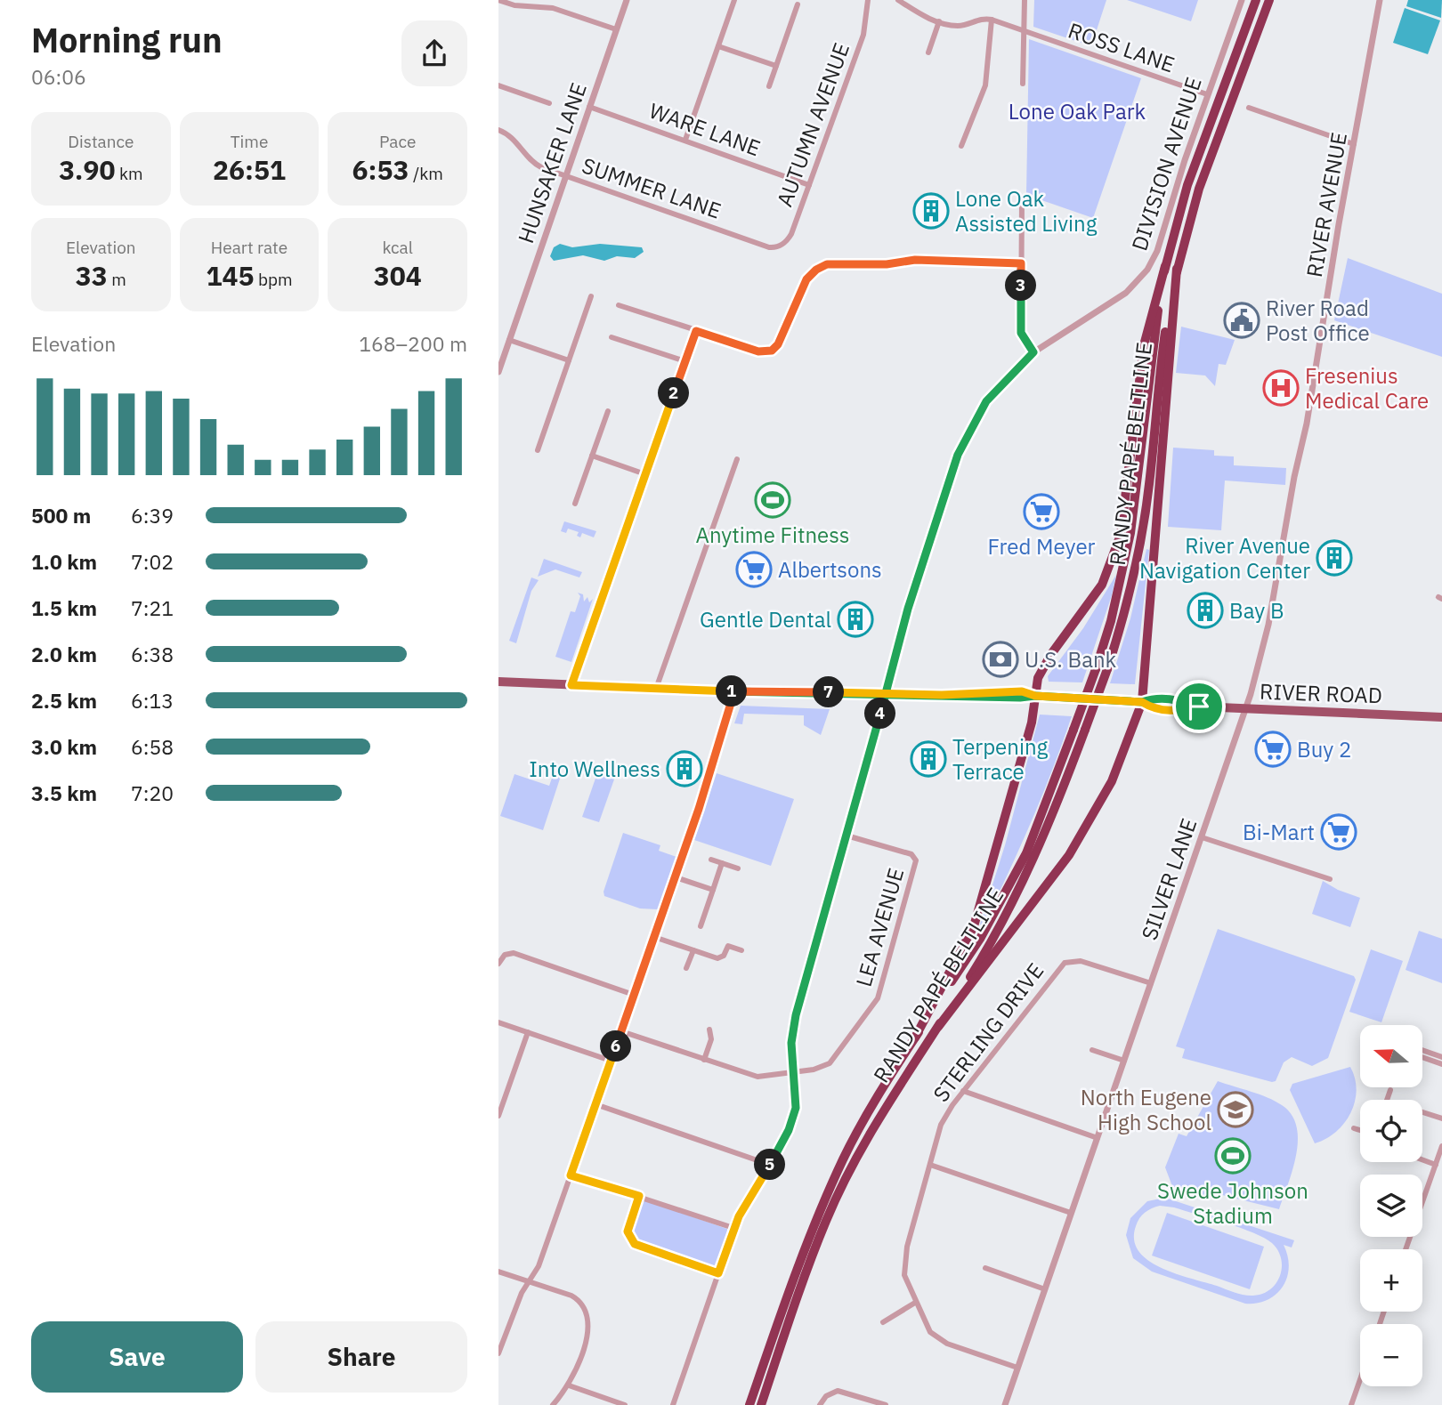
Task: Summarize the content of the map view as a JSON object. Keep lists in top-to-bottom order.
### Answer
{
  "streets": {
    "highway": ["RANDY PAPÉ BELTLINE"],
    "main road": ["RIVER ROAD"],
    "street": [
      "ROSS LANE",
      "AUTUMN AVENUE",
      "WARE LANE",
      "HUNSAKER LANE",
      "DIVISION AVENUE",
      "SUMMER LANE",
      "RIVER AVENUE",
      "SILVER LANE",
      "LEA AVENUE",
      "STERLING DRIVE"
    ]
  },
  "crossings": [
    ["ROSS LANE", "DIVISION AVENUE"],
    ["AUTUMN AVENUE", "WARE LANE"],
    ["AUTUMN AVENUE", "SUMMER LANE"],
    ["WARE LANE", "HUNSAKER LANE"],
    ["HUNSAKER LANE", "SUMMER LANE"],
    ["DIVISION AVENUE", "RIVER ROAD"],
    ["RIVER AVENUE", "RIVER ROAD"],
    ["RIVER AVENUE", "SILVER LANE"],
    ["RIVER ROAD", "SILVER LANE"],
    ["SILVER LANE", "STERLING DRIVE"]
  ],
  "parks": ["Lone Oak Park"],
  "places": {
    "building": [
      "Lone Oak Assisted Living",
      "River Avenue Navigation Center",
      "Bay B",
      "Gentle Dental",
      "Terpening Terrace",
      "Into Wellness"
    ],
    "public building": ["River Road Post Office"],
    "hospital": ["Fresenius Medical Care"],
    "sports": ["Anytime Fitness", "Swede Johnson Stadium"],
    "supermarket": [
      "Fred Meyer",
      "Albertsons",
      "Buy 2",
      "Bi-Mart"
    ],
    "bank": ["U.S. Bank"],
    "school or university": ["North Eugene High School"]
  },
  "north": "left",
  "page": {
    "heading": ["Morning run", "06:06"],
    "stats": [
      ["Distance", "3.90 km"],
      ["Time", "26:51"],
      ["Pace", "6:53 /km"],
      ["Elevation", "33 m"],
      ["Heart rate", "145 bpm"],
      ["kcal", "304"]
    ],
    "pins": [
      "3",
      "2",
      "1",
      "7",
      "4",
      "6",
      "5"
    ],
    "chart": ["Elevation", "168–200 m"],
    "list": [
      {
        "name": "500 m",
        "note": "6:39"
      },
      {
        "name": "1.0 km",
        "note": "7:02"
      },
      {
        "name": "1.5 km",
        "note": "7:21"
      },
      {
        "name": "2.0 km",
        "note": "6:38"
      },
      {
        "name": "2.5 km",
        "note": "6:13"
      },
      {
        "name": "3.0 km",
        "note": "6:58"
      },
      {
        "name": "3.5 km",
        "note": "7:20"
      }
    ],
    "map_buttons": ["+", "−"],
    "buttons": ["Save", "Share"]
  }
}
